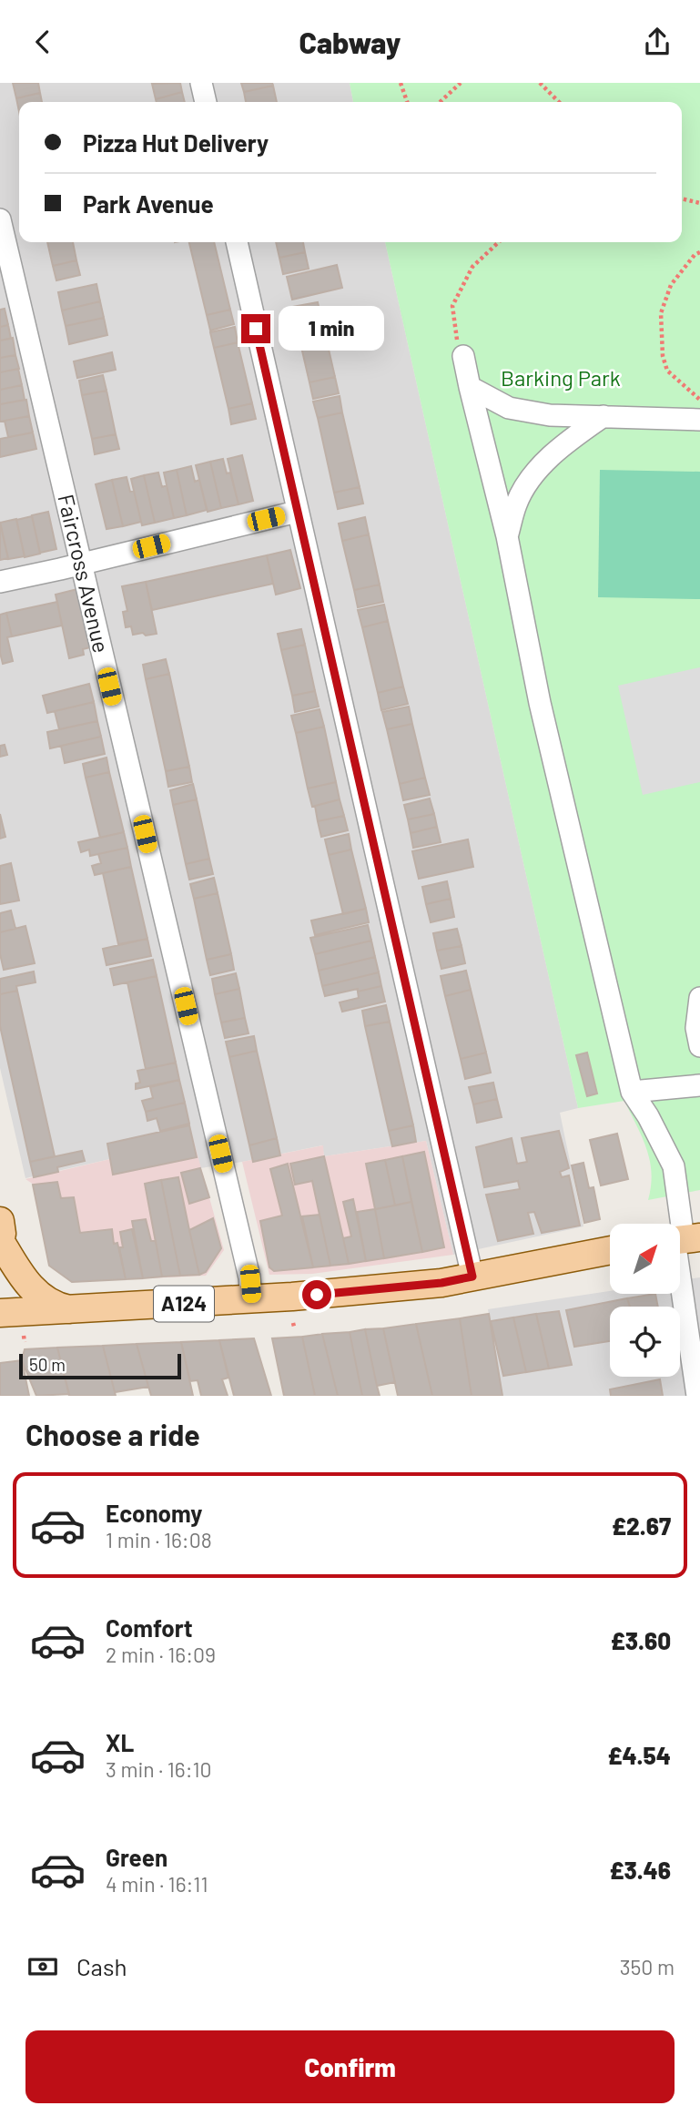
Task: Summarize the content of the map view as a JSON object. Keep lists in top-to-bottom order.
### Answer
{
  "streets": {
    "main road": ["A124"],
    "street": ["Faircross Avenue"]
  },
  "crossings": [
    ["Faircross Avenue", "A124"]
  ],
  "parks": ["Barking Park"],
  "scale_bar": "50 m",
  "north": "top right",
  "page": {
    "header": "Cabway",
    "banner": ["Pizza Hut Delivery", "Park Avenue"],
    "bubble": "1 min",
    "scale": "50 m",
    "heading": "Choose a ride",
    "list": [
      {
        "name": "Economy",
        "note": "1 min · 16:08",
        "value": "£2.67"
      },
      {
        "name": "Comfort",
        "note": "2 min · 16:09",
        "value": "£3.60"
      },
      {
        "name": "XL",
        "note": "3 min · 16:10",
        "value": "£4.54"
      },
      {
        "name": "Green",
        "note": "4 min · 16:11",
        "value": "£3.46"
      }
    ],
    "pay": ["Cash", "350 m"],
    "buttons": "Confirm"
  }
}
